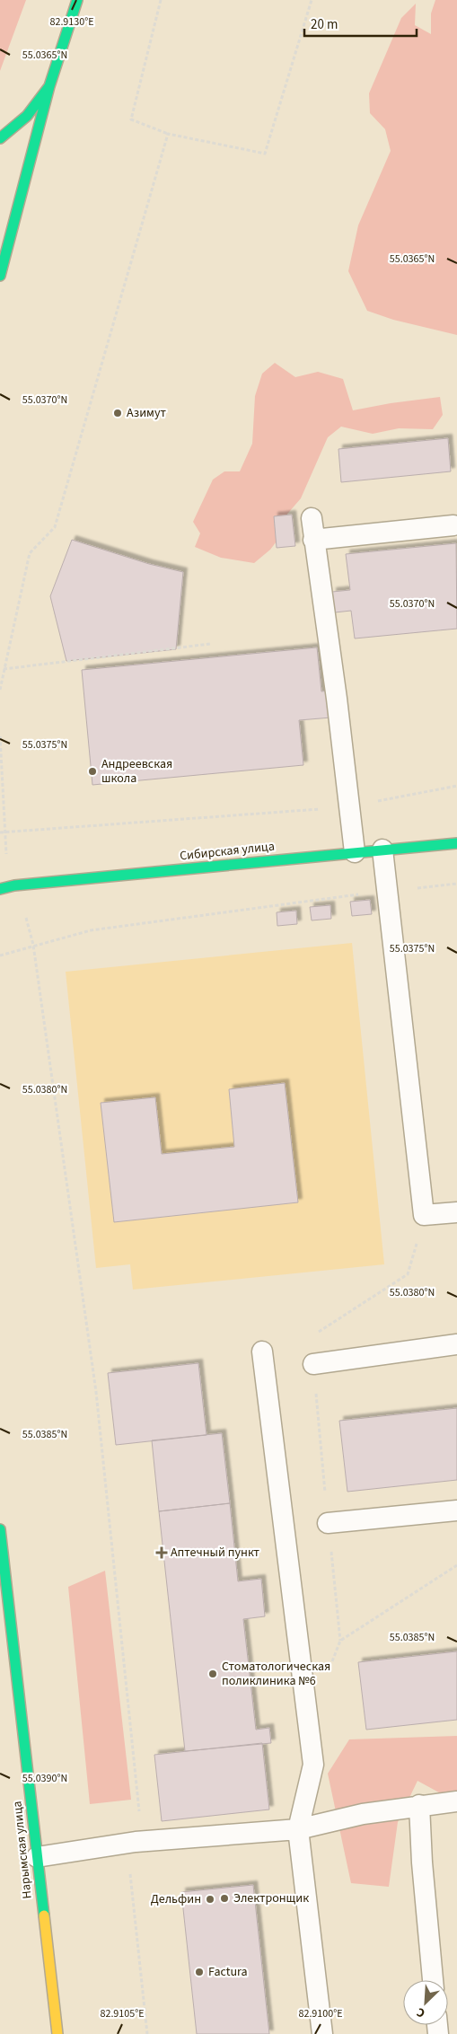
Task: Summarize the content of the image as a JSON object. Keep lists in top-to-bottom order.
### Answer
{
  "streets": {
    "main road": ["Сибирская улица", "Нарымская улица"]
  },
  "places": {
    "other": [
      "Азимут",
      "Андреевская школа",
      "Стоматологическая поликлиника №6",
      "Электронщик",
      "Дельфин",
      "Factura"
    ],
    "health": ["Аптечный пункт"]
  },
  "scale_bar": "20 m",
  "north": "bottom left",
  "coordinates": [
    "82.9130°E",
    "55.0365°N",
    "55.0370°N",
    "55.0375°N",
    "55.0380°N",
    "55.0385°N",
    "55.0390°N",
    "82.9105°E",
    "82.9100°E"
  ]
}
